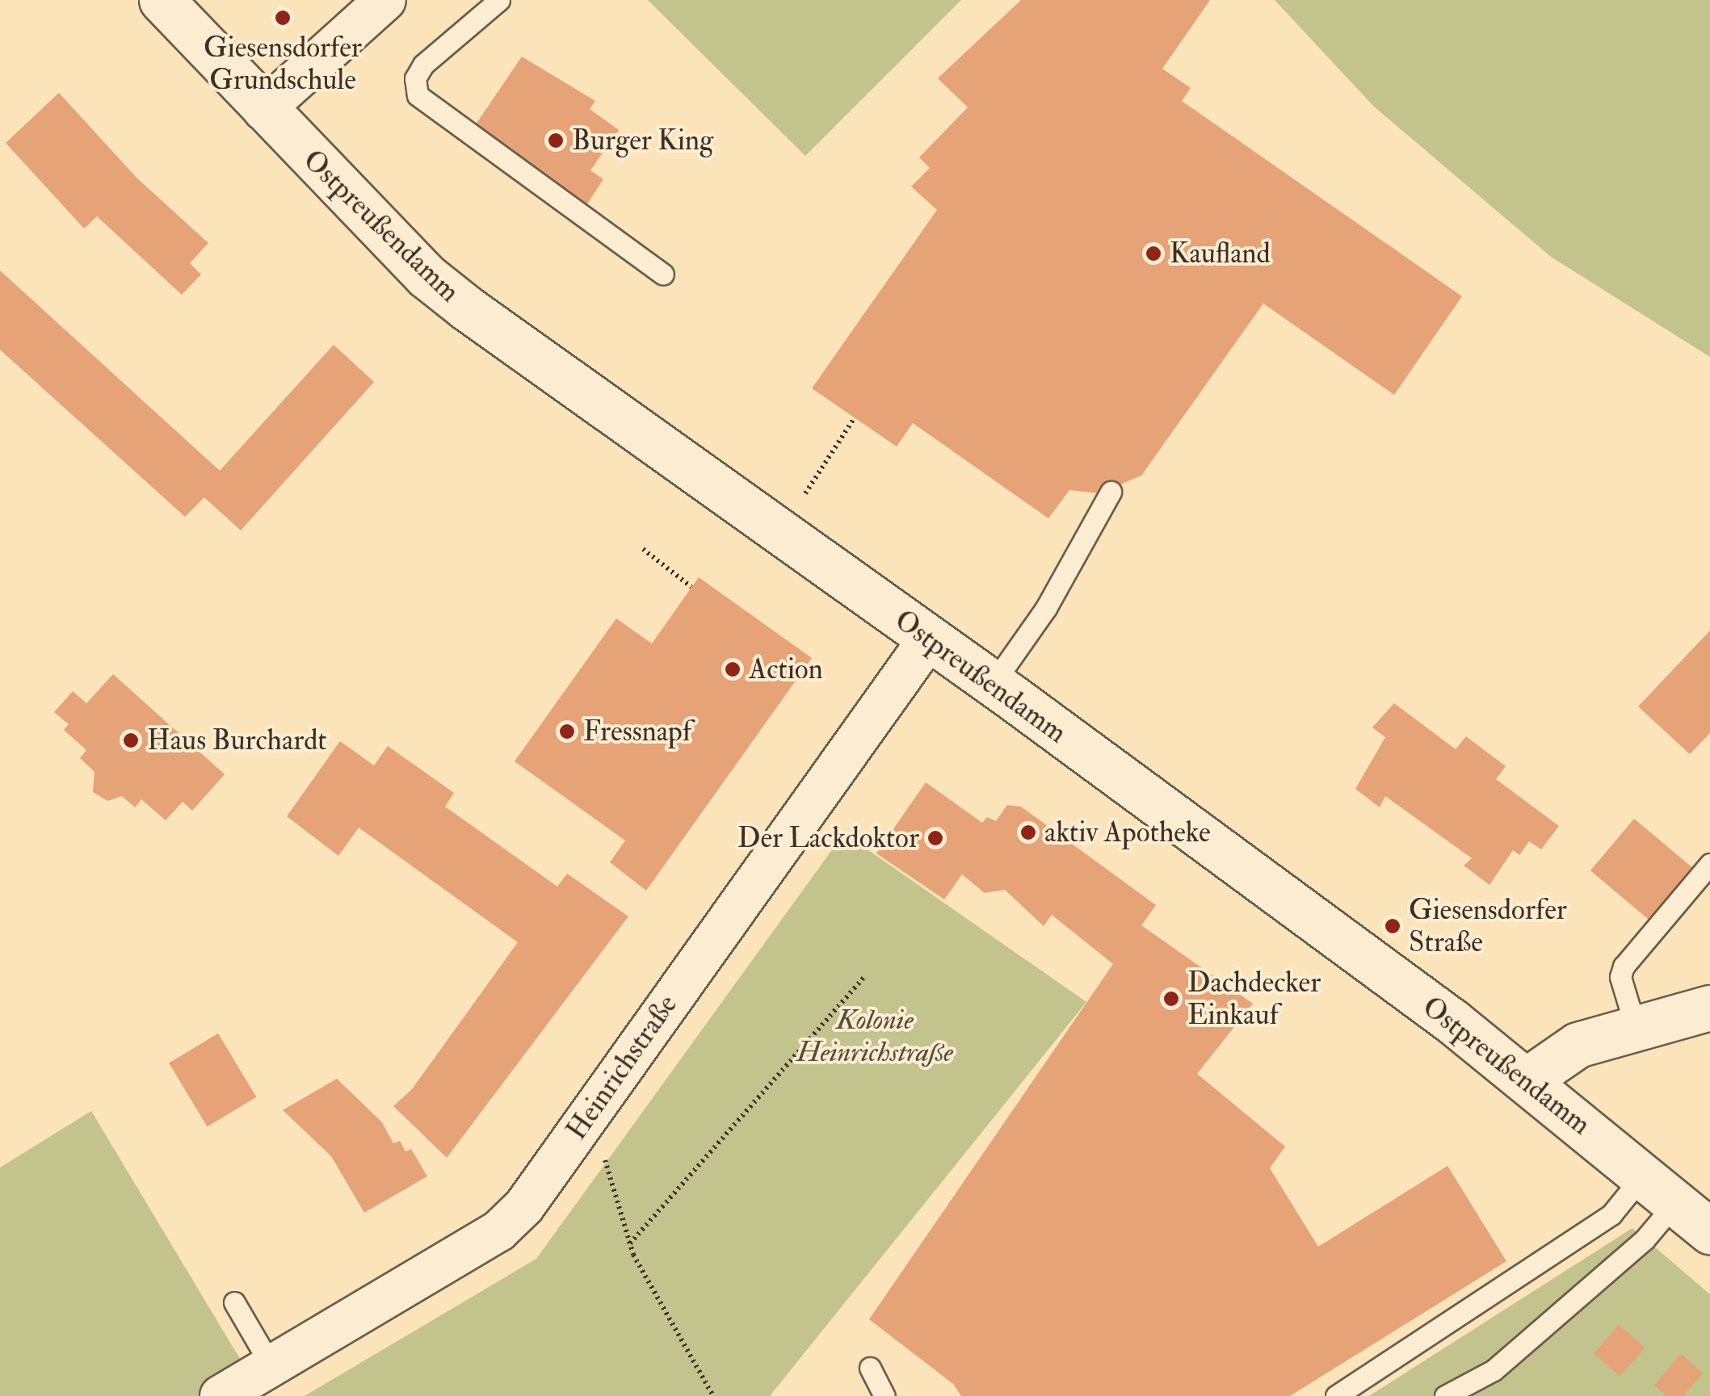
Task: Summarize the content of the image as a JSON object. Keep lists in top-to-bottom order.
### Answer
{
  "streets": {
    "main road": ["Ostpreußendamm"],
    "street": ["Heinrichstraße"]
  },
  "crossings": [
    ["Ostpreußendamm", "Heinrichstraße"]
  ],
  "parks": ["Kolonie Heinrichstraße"],
  "places": [
    "Giesensdorfer Grundschule",
    "Burger King",
    "Kaufland",
    "Action",
    "Fressnapf",
    "Haus Burchardt",
    "aktiv Apotheke",
    "Der Lackdoktor",
    "Giesensdorfer Straße",
    "Dachdecker Einkauf"
  ]
}
